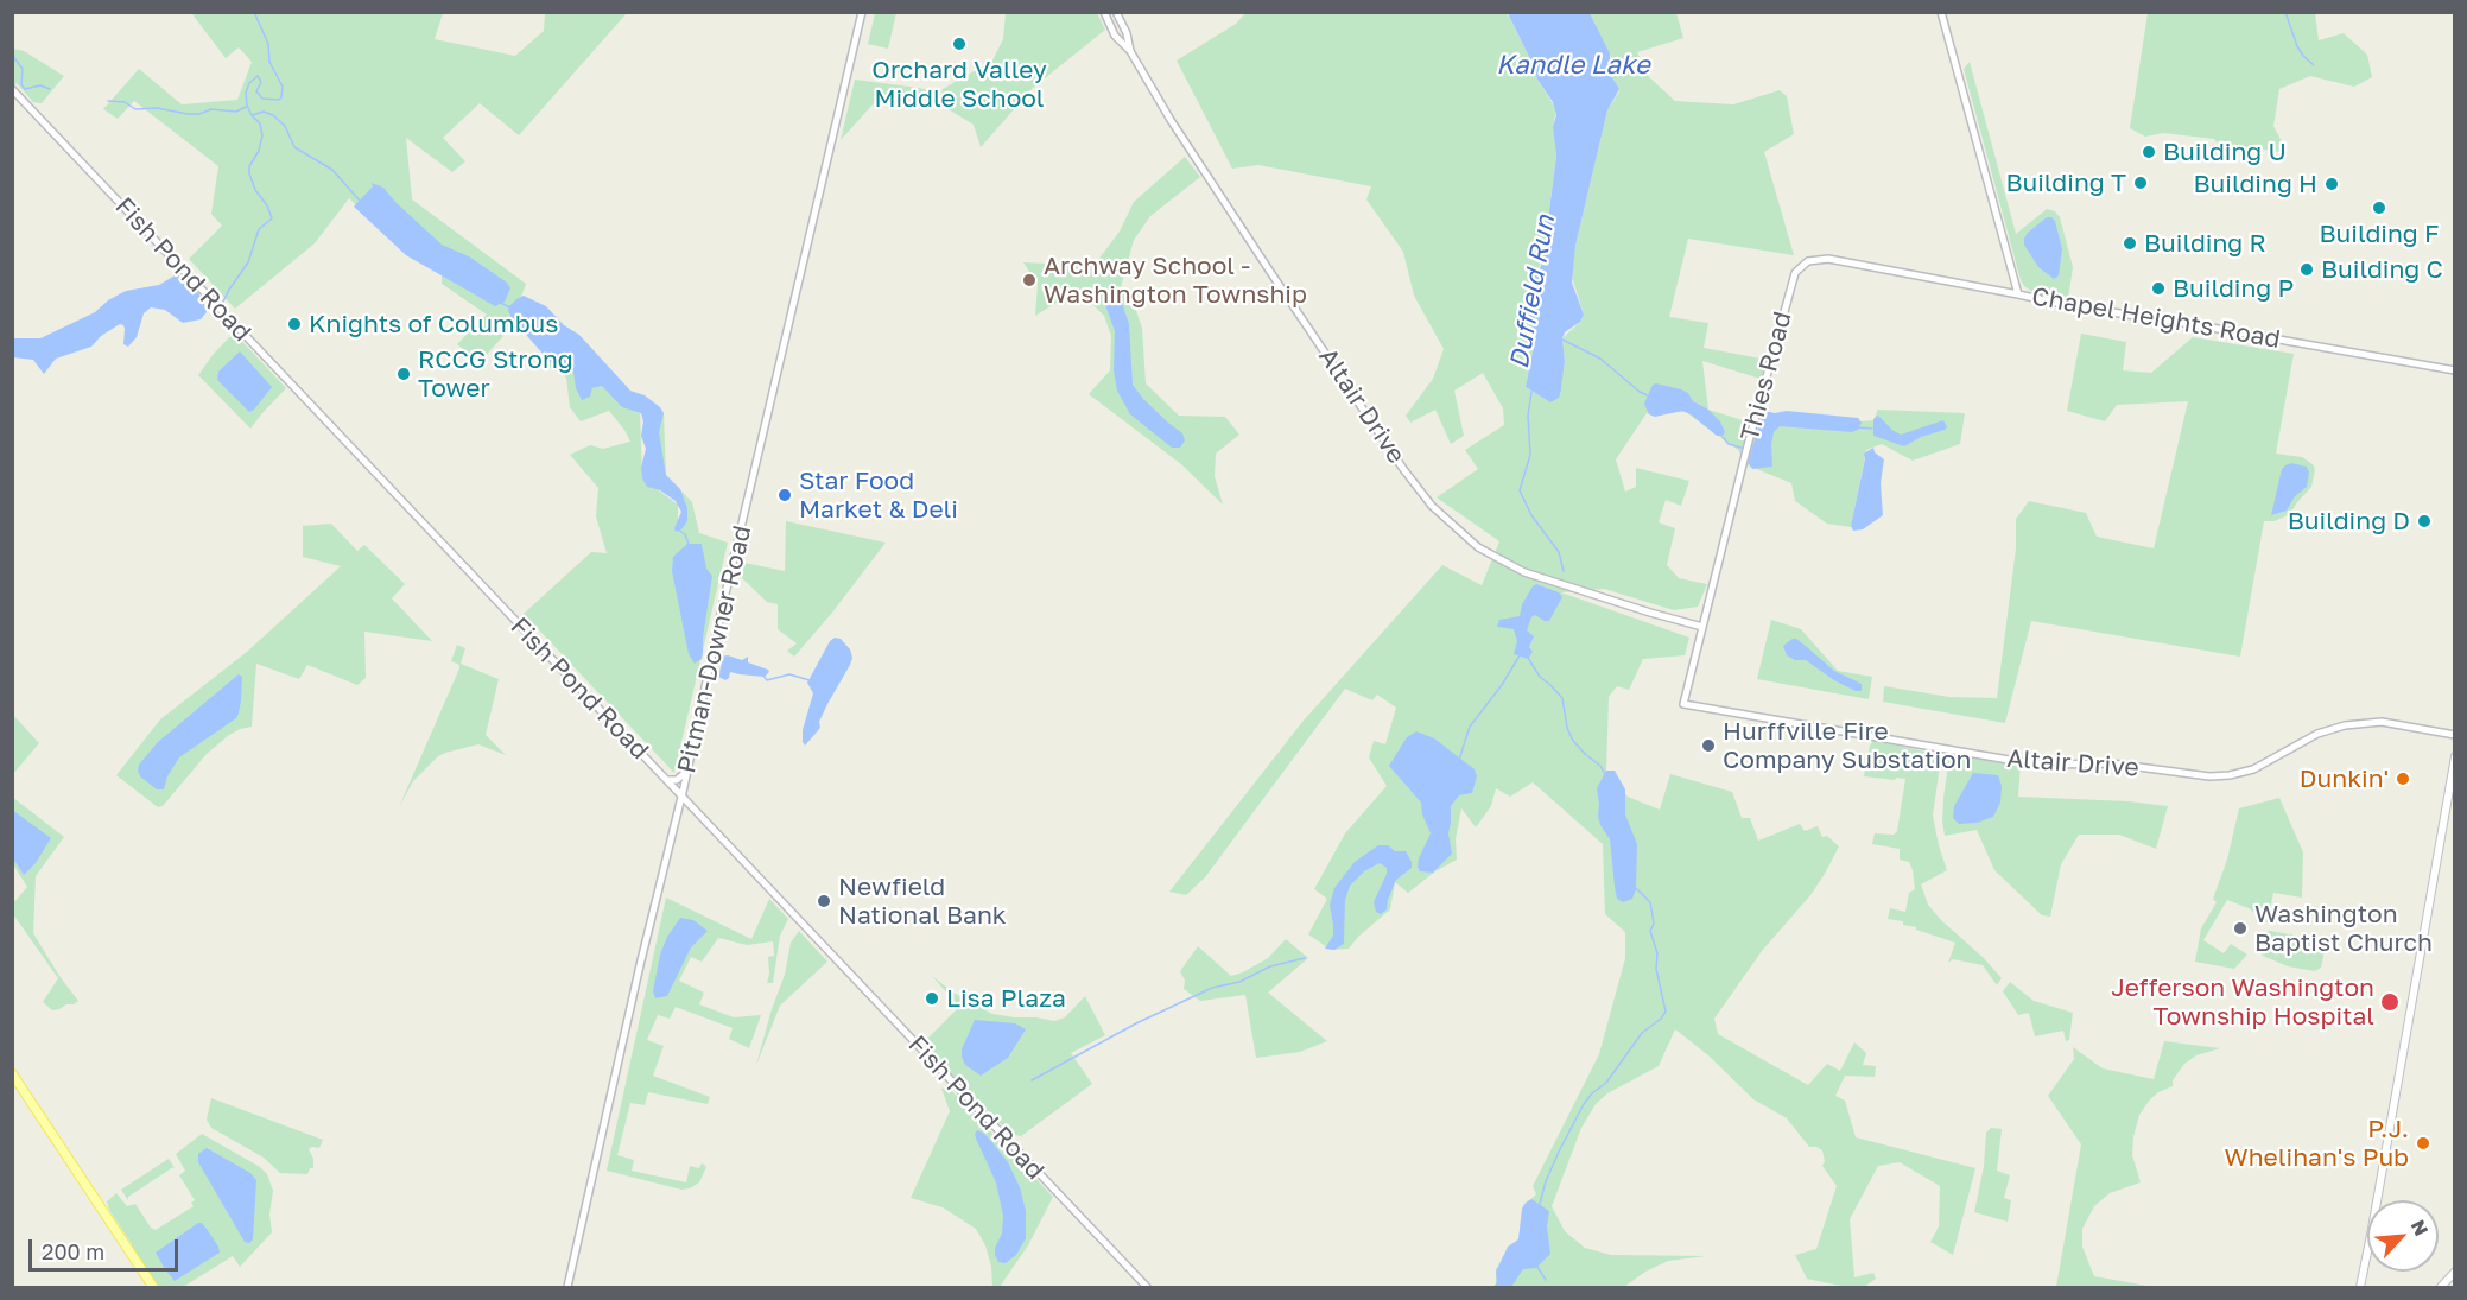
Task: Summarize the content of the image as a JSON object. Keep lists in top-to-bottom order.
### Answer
{
  "streets": {
    "street": [
      "Fish Pond Road",
      "Chapel Heights Road",
      "Thies Road",
      "Altair Drive",
      "Pitman-Downer Road"
    ]
  },
  "crossings": [
    ["Fish Pond Road", "Pitman-Downer Road"],
    ["Chapel Heights Road", "Thies Road"],
    ["Thies Road", "Altair Drive"]
  ],
  "water": ["Kandle Lake", "Duffield Run"],
  "places": [
    "Orchard Valley Middle School",
    "Building U",
    "Building T",
    "Building H",
    "Building F",
    "Building R",
    "Building C",
    "Archway School - Washington Township",
    "Building P",
    "Knights of Columbus",
    "RCCG Strong Tower",
    "Star Food Market & Deli",
    "Building D",
    "Hurffville Fire Company Substation",
    "Dunkin'",
    "Newfield National Bank",
    "Washington Baptist Church",
    "Lisa Plaza",
    "Jefferson Washington Township Hospital",
    "P.J. Whelihan's Pub"
  ],
  "scale_bar": "200 m",
  "north": "top right"
}
